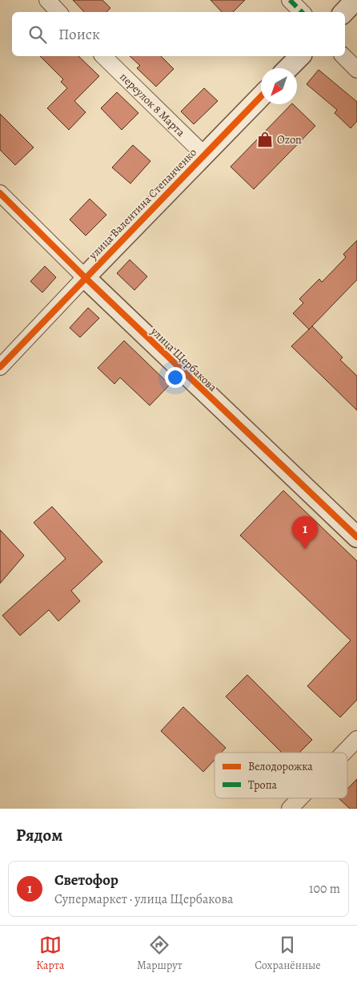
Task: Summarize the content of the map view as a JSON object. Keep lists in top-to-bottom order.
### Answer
{
  "streets": {
    "street": ["переулок 8 Марта", "улица Валентина Степанченко", "улица Щербакова"]
  },
  "crossings": [
    ["переулок 8 Марта", "улица Валентина Степанченко"],
    ["улица Валентина Степанченко", "улица Щербакова"]
  ],
  "places": {
    "shop": ["Ozon"]
  },
  "legend": ["Велодорожка", "Тропа"],
  "north": "bottom left",
  "page": {
    "search": "Поиск",
    "pins": "1",
    "heading": "Рядом",
    "list": [
      {
        "mark": "1",
        "name": "Светофор",
        "note": "Супермаркет · улица Щербакова",
        "value": "100 m"
      }
    ],
    "nav": ["Карта", "Маршрут", "Сохранённые"]
  }
}
